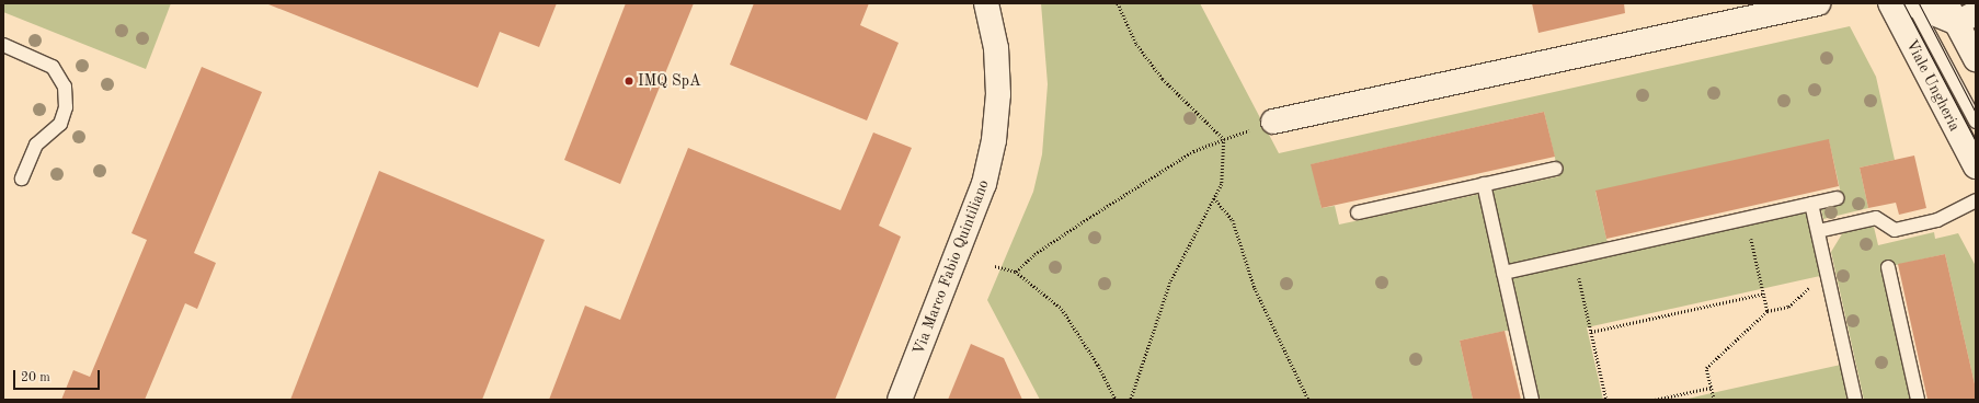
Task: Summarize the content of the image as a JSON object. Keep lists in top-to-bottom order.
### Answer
{
  "streets": {
    "street": ["Viale Ungheria", "Via Marco Fabio Quintiliano"]
  },
  "places": ["IMQ SpA"],
  "scale_bar": "20 m"
}
